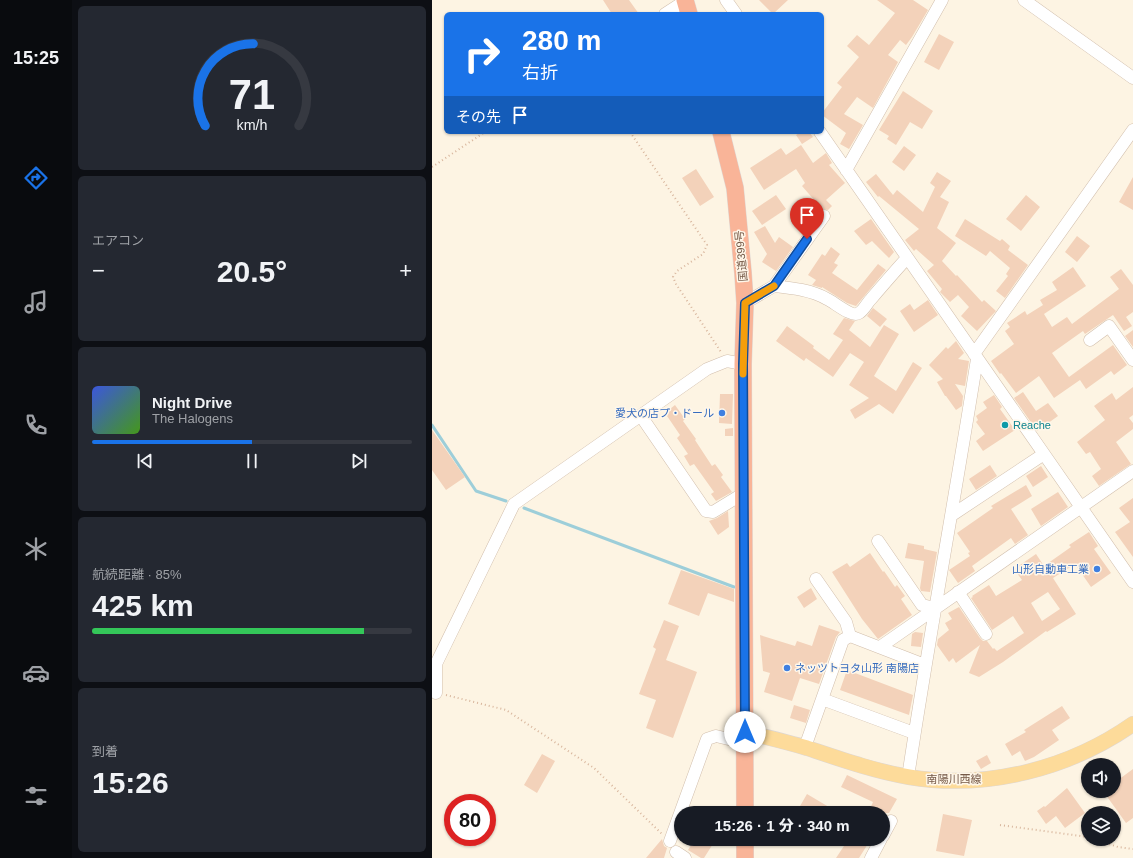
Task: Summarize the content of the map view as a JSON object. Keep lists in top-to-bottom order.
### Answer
{
  "streets": {
    "highway": ["国道399号"],
    "main road": ["南陽川西線"]
  },
  "crossings": [
    ["国道399号", "南陽川西線"]
  ],
  "places": [
    "愛犬の店プ・ドール",
    "Reache",
    "山形自動車工業",
    "ネッツトヨタ山形 南陽店"
  ],
  "page": {
    "tabs": "15:25",
    "turn": ["280 m", "右折"],
    "then": "その先",
    "tile": [
      "エアコン",
      ["航続距離 · 85%", "425 km"],
      ["到着", "15:26"]
    ],
    "heat": ["−", "20.5°", "+"],
    "song": ["Night Drive", "The Halogens"],
    "limit": "80",
    "trip": "15:26 · 1 分 · 340 m",
    "gauge": ["71", "km/h"]
  }
}
